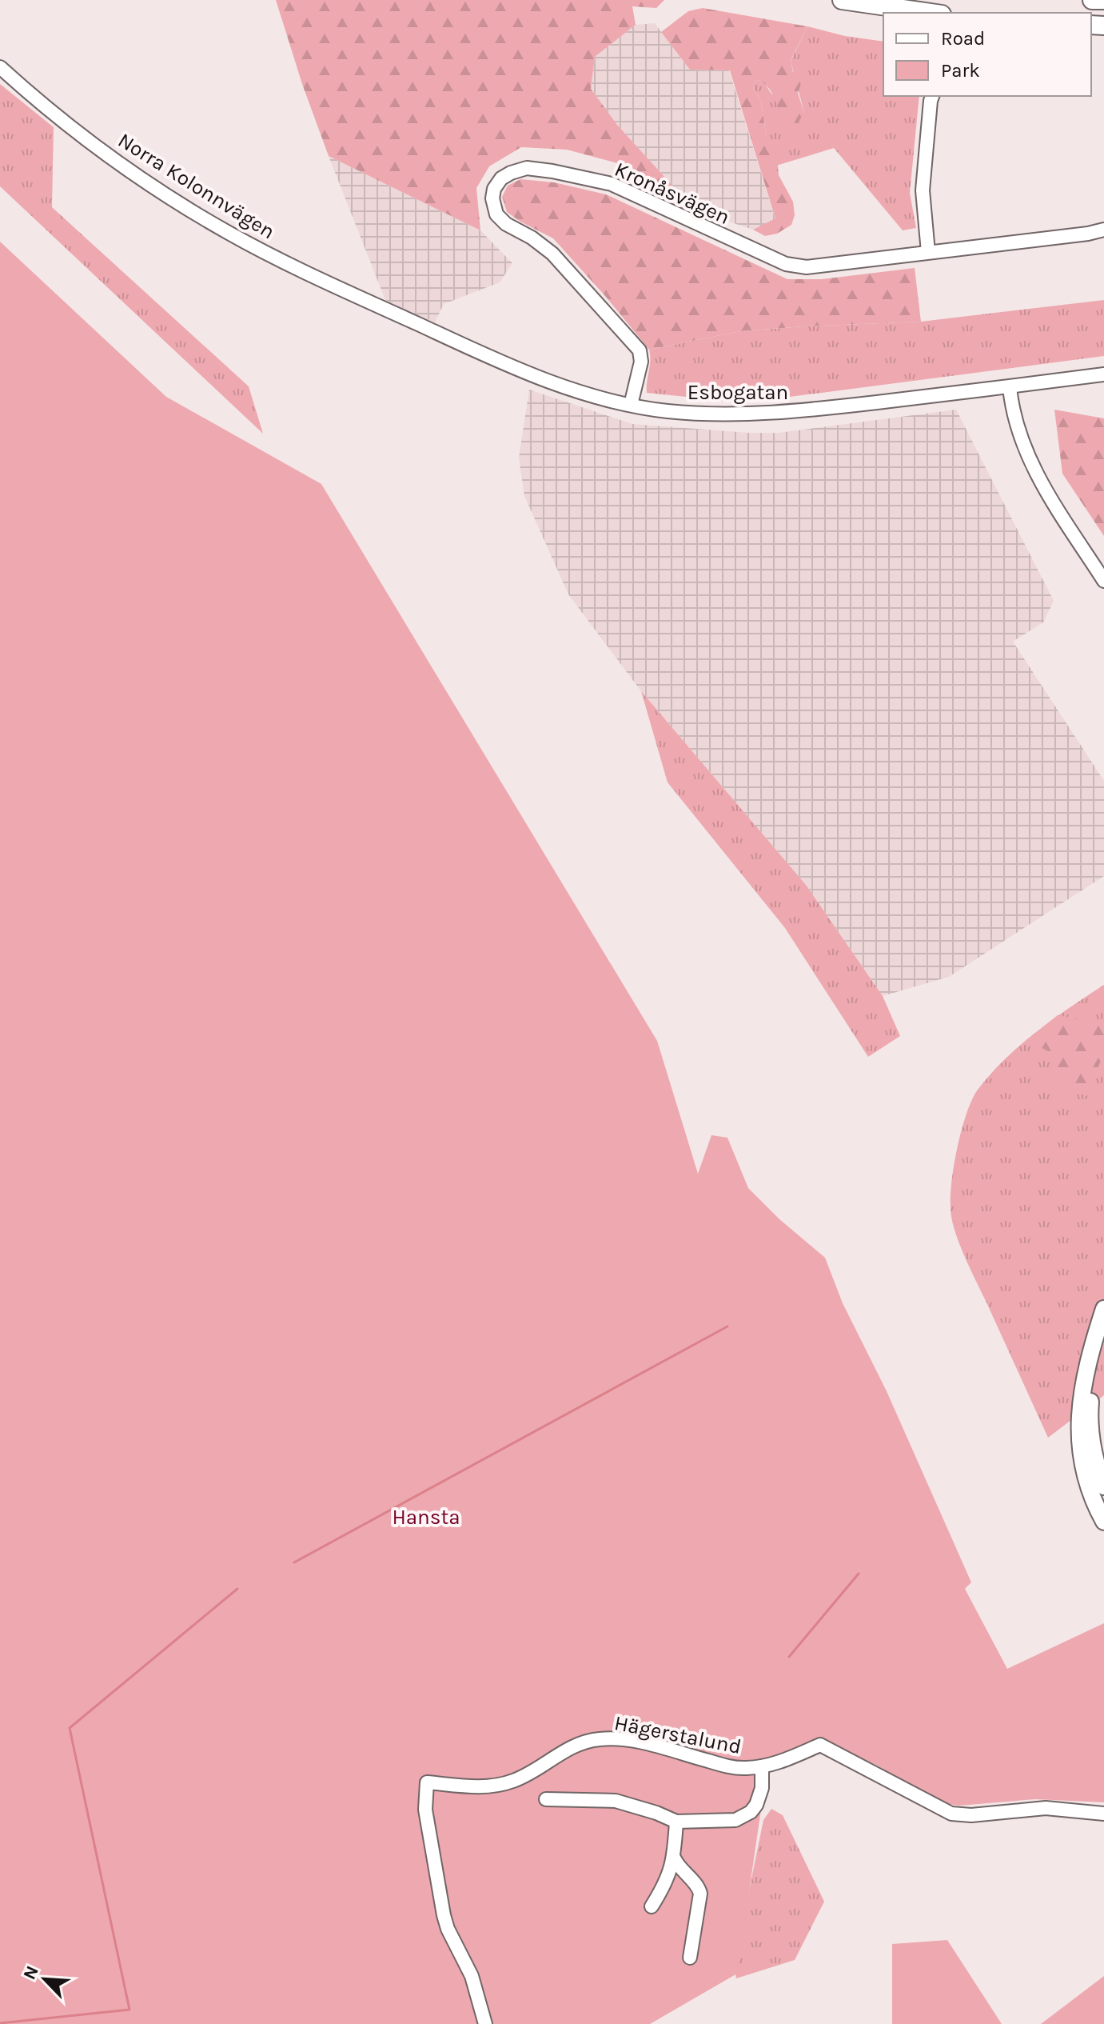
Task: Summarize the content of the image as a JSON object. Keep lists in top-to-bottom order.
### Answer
{
  "streets": {
    "street": [
      "Norra Kolonnvägen",
      "Kronåsvägen",
      "Esbogatan",
      "Hägerstalund"
    ]
  },
  "crossings": [
    ["Norra Kolonnvägen", "Esbogatan"],
    ["Kronåsvägen", "Esbogatan"]
  ],
  "parks": ["Hansta"],
  "legend": ["Road", "Park"],
  "north": "top left"
}
